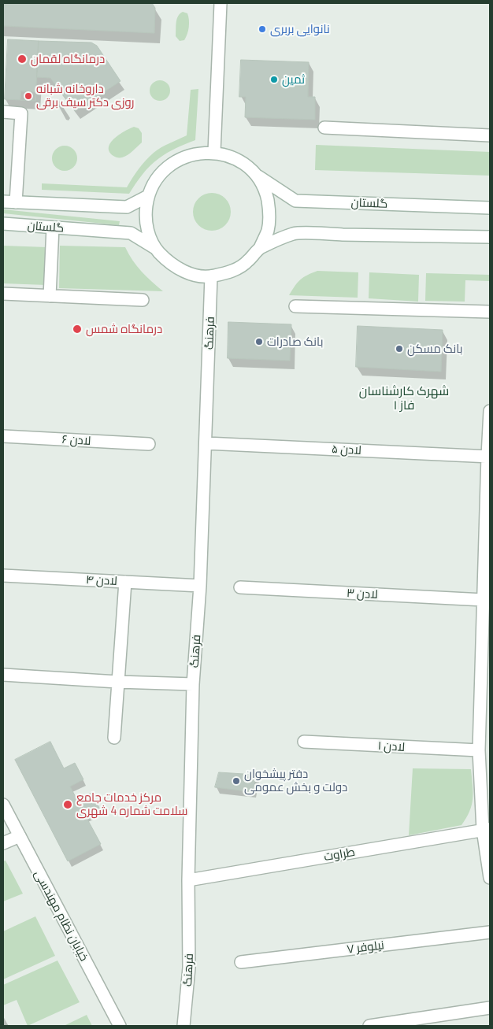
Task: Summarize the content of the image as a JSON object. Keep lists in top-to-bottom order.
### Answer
{
  "streets": {
    "street": [
      "گلستان",
      "فرهنگ",
      "لادن ۶",
      "لادن ۵",
      "لادن ۴",
      "لادن ۳",
      "لادن ۱",
      "طراوت",
      "خیابان نظام مهندسی",
      "نیلوفر ۷"
    ]
  },
  "crossings": [
    ["گلستان", "فرهنگ"],
    ["فرهنگ", "لادن ۵"],
    ["فرهنگ", "لادن ۴"],
    ["فرهنگ", "طراوت"]
  ],
  "districts": ["شهرک کارشناسان فاز ۱"],
  "places": [
    "نانوایی بربری",
    "درمانگاه لقمان",
    "ثمین",
    "داروخانه شبانه روزی دکتر سیف برقی",
    "درمانگاه شمس",
    "بانک صادرات",
    "بانک مسکن",
    "دفتر پیشخوان دولت و بخش عمومی",
    "مرکز خدمات جامع سلامت شماره 4 شهری"
  ]
}
